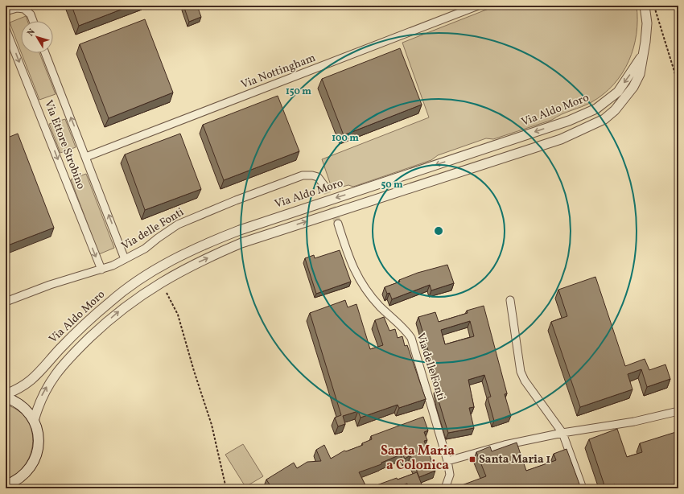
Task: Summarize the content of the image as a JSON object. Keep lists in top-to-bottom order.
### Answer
{
  "streets": {
    "street": [
      "Via Nottingham",
      "Via Aldo Moro",
      "Via Ettore Strobino",
      "Via delle Fonti"
    ]
  },
  "crossings": [
    ["Via Nottingham", "Via Ettore Strobino"],
    ["Via Ettore Strobino", "Via delle Fonti"]
  ],
  "districts": ["Santa Maria a Colonica"],
  "places": {
    "transit": ["Santa Maria 1"]
  },
  "north": "top left",
  "rings": ["150 m", "100 m", "50 m"]
}
